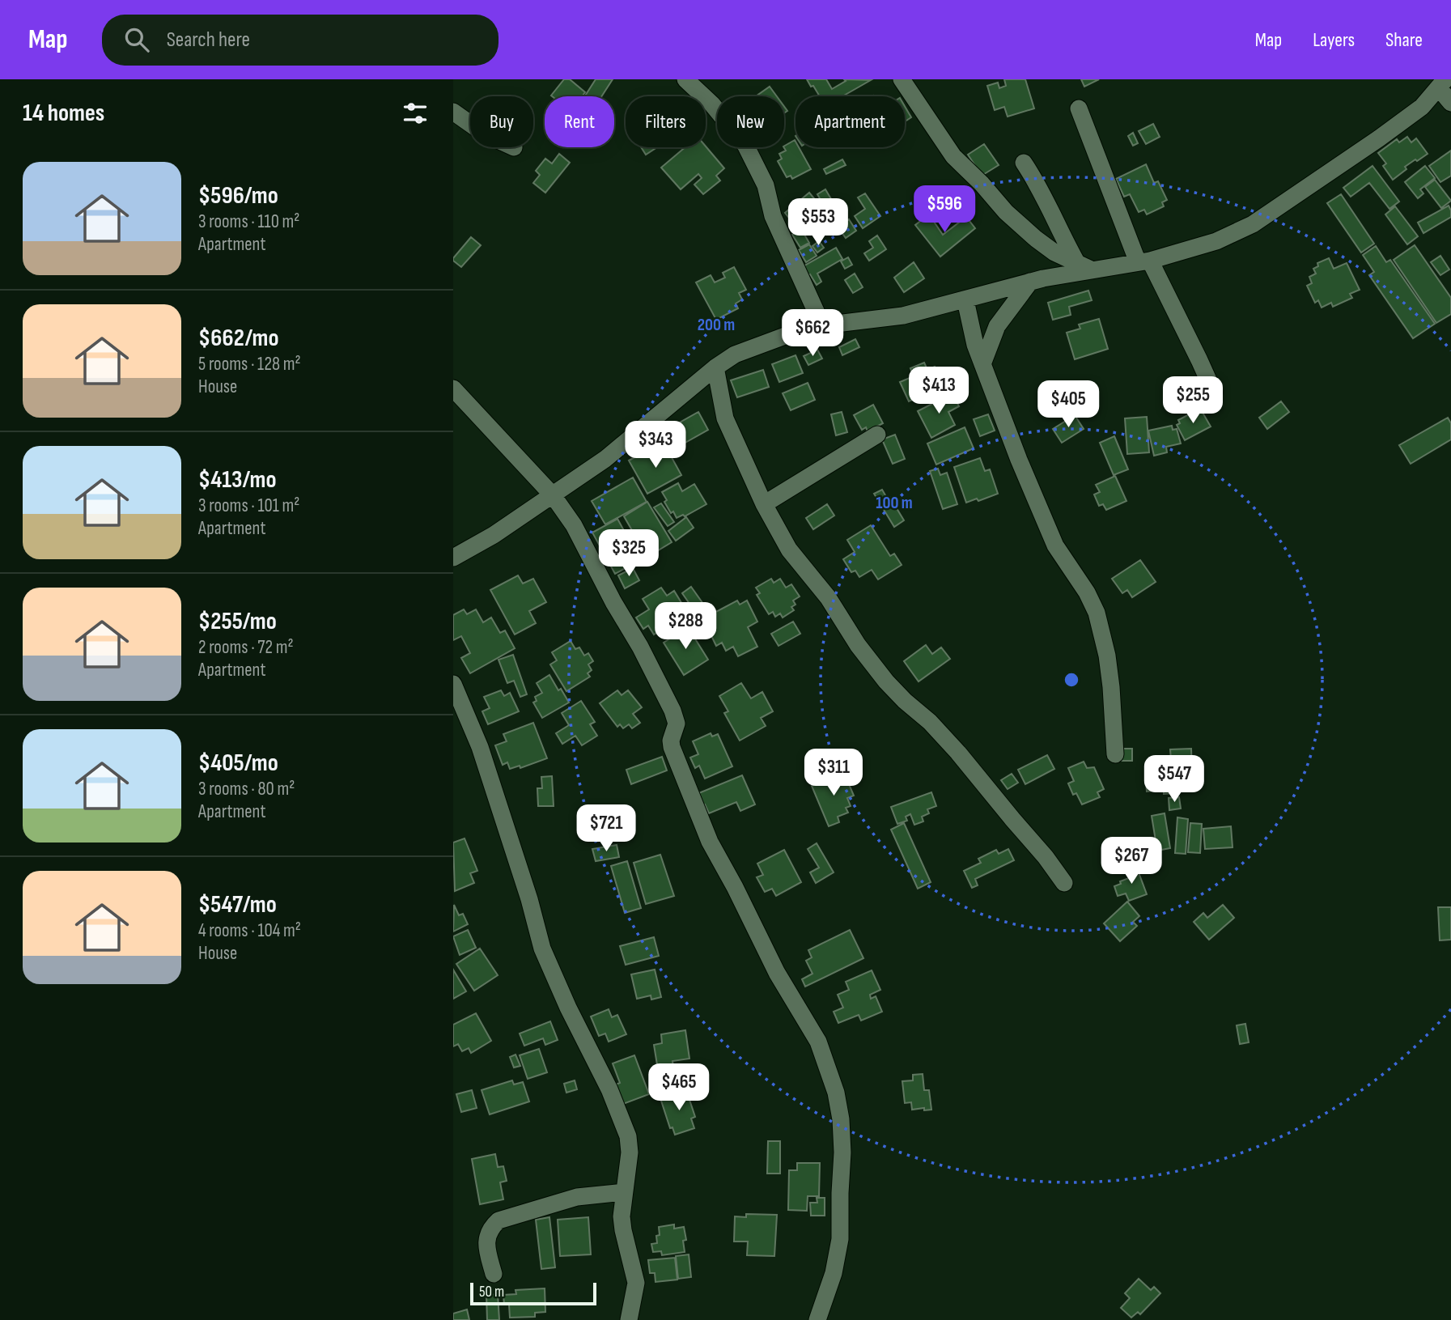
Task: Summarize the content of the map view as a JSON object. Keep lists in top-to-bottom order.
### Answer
{
  "scale_bar": "50 m",
  "page": {
    "header": "Map",
    "search": "Search here",
    "nav": ["Map", "Layers", "Share"],
    "heading": "14 homes",
    "chip": [
      "Buy",
      "Rent",
      "Filters",
      "New",
      "Apartment"
    ],
    "list": [
      {
        "name": "$596/mo",
        "note": "3 rooms · 110 m² · Apartment"
      },
      {
        "name": "$662/mo",
        "note": "5 rooms · 128 m² · House"
      },
      {
        "name": "$413/mo",
        "note": "3 rooms · 101 m² · Apartment"
      },
      {
        "name": "$255/mo",
        "note": "2 rooms · 72 m² · Apartment"
      },
      {
        "name": "$405/mo",
        "note": "3 rooms · 80 m² · Apartment"
      },
      {
        "name": "$547/mo",
        "note": "4 rooms · 104 m² · House"
      }
    ],
    "price": [
      "$596",
      "$553",
      "$662",
      "$413",
      "$255",
      "$405",
      "$343",
      "$325",
      "$288",
      "$311",
      "$547",
      "$721",
      "$267",
      "$465"
    ],
    "scale": "50 m"
  },
  "rings": ["200 m", "100 m"]
}
